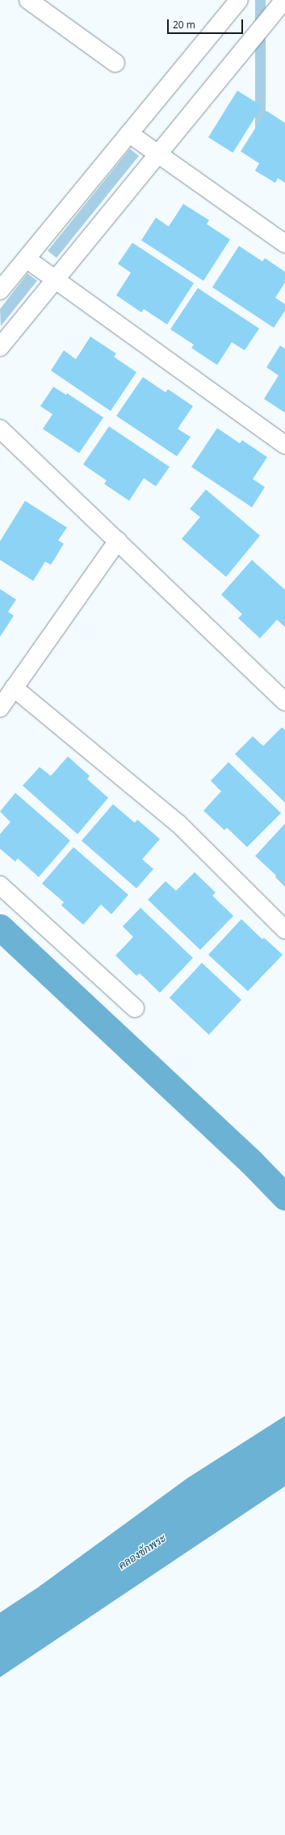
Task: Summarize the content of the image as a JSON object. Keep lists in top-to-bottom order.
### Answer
{
  "water": ["คลองชักพระ"],
  "scale_bar": "20 m"
}
